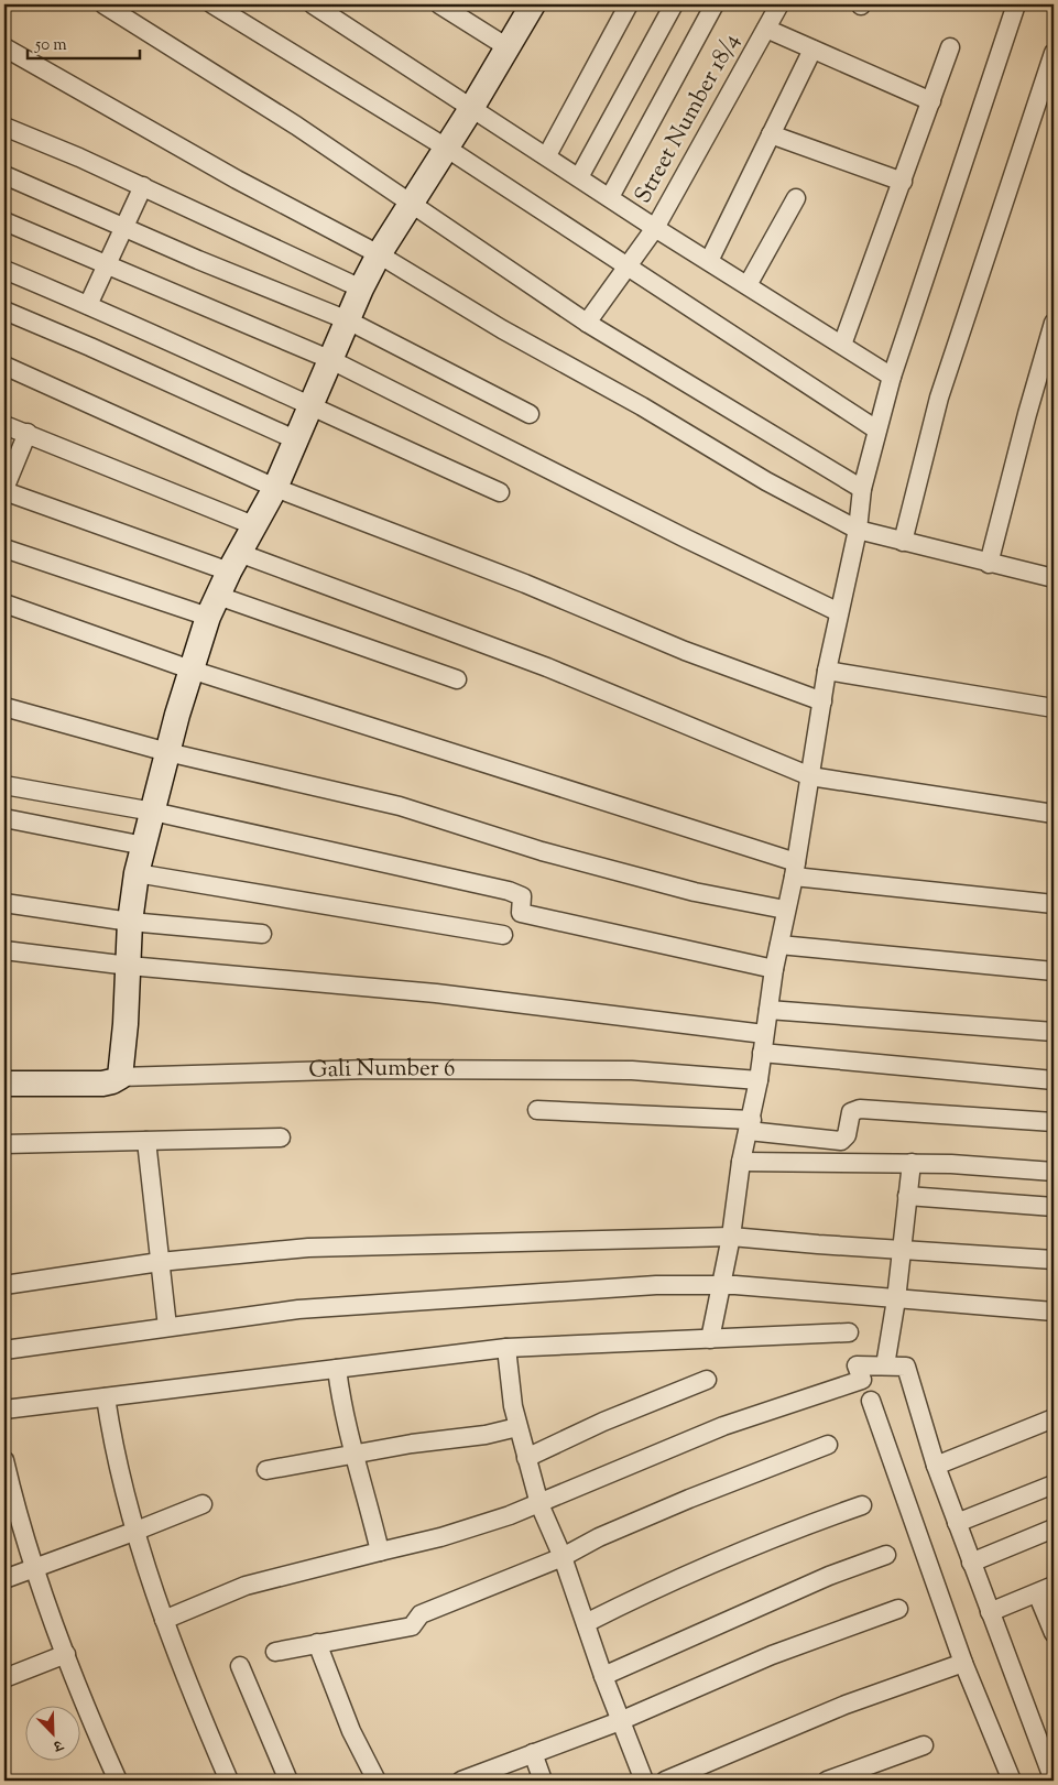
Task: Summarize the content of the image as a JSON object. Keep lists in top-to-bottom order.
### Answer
{
  "streets": {
    "street": ["Street Number 18/4", "Gali Number 6"]
  },
  "scale_bar": "50 m",
  "north": "bottom right"
}
